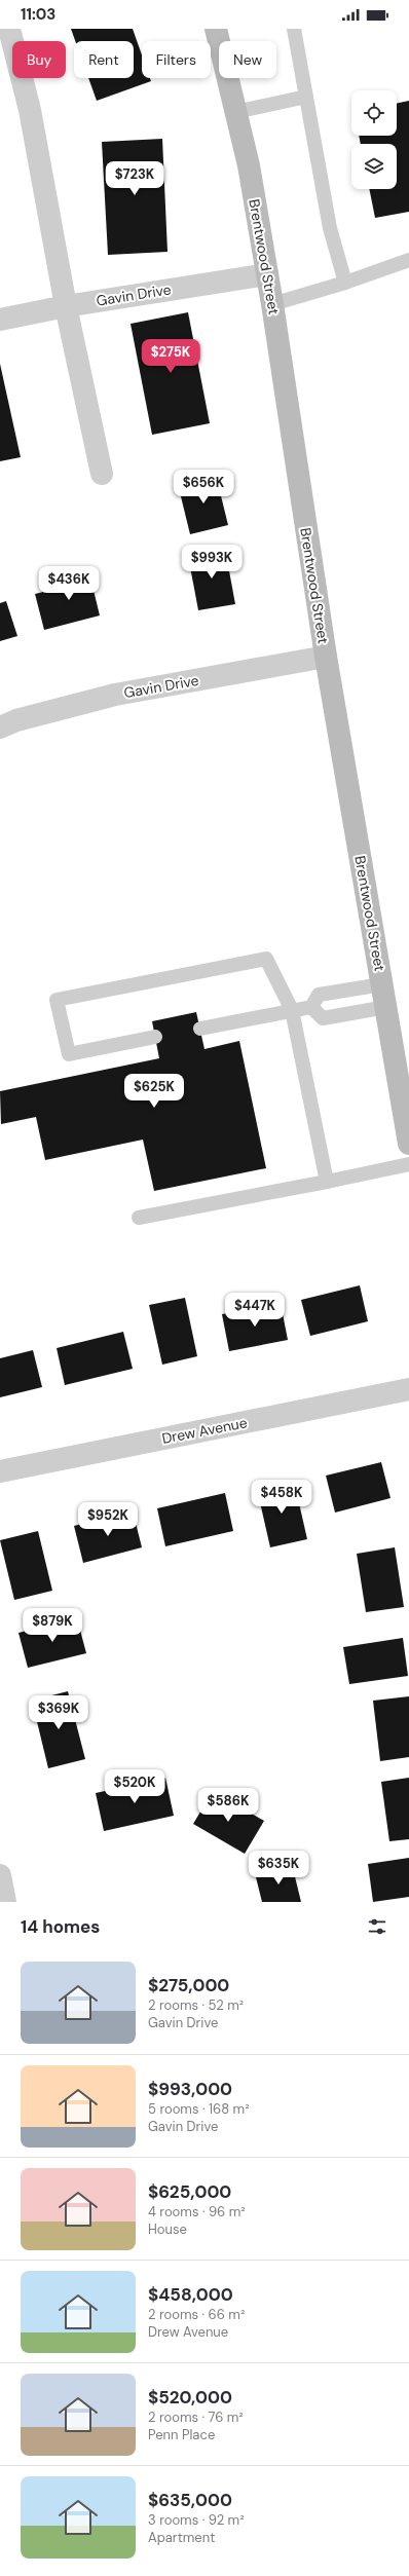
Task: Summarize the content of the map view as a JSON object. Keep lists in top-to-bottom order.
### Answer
{
  "streets": {
    "main road": ["Brentwood Street"],
    "street": ["Gavin Drive", "Drew Avenue"]
  },
  "crossings": [
    ["Brentwood Street", "Gavin Drive"]
  ],
  "page": {
    "status": "11:03",
    "chip": [
      "Buy",
      "Rent",
      "Filters",
      "New"
    ],
    "price": [
      "$723K",
      "$275K",
      "$656K",
      "$993K",
      "$436K",
      "$625K",
      "$447K",
      "$458K",
      "$952K",
      "$879K",
      "$369K",
      "$520K",
      "$586K",
      "$635K"
    ],
    "heading": "14 homes",
    "list": [
      {
        "name": "$275,000",
        "note": "2 rooms · 52 m² · Gavin Drive"
      },
      {
        "name": "$993,000",
        "note": "5 rooms · 168 m² · Gavin Drive"
      },
      {
        "name": "$625,000",
        "note": "4 rooms · 96 m² · House"
      },
      {
        "name": "$458,000",
        "note": "2 rooms · 66 m² · Drew Avenue"
      },
      {
        "name": "$520,000",
        "note": "2 rooms · 76 m² · Penn Place"
      },
      {
        "name": "$635,000",
        "note": "3 rooms · 92 m² · Apartment"
      }
    ]
  }
}
